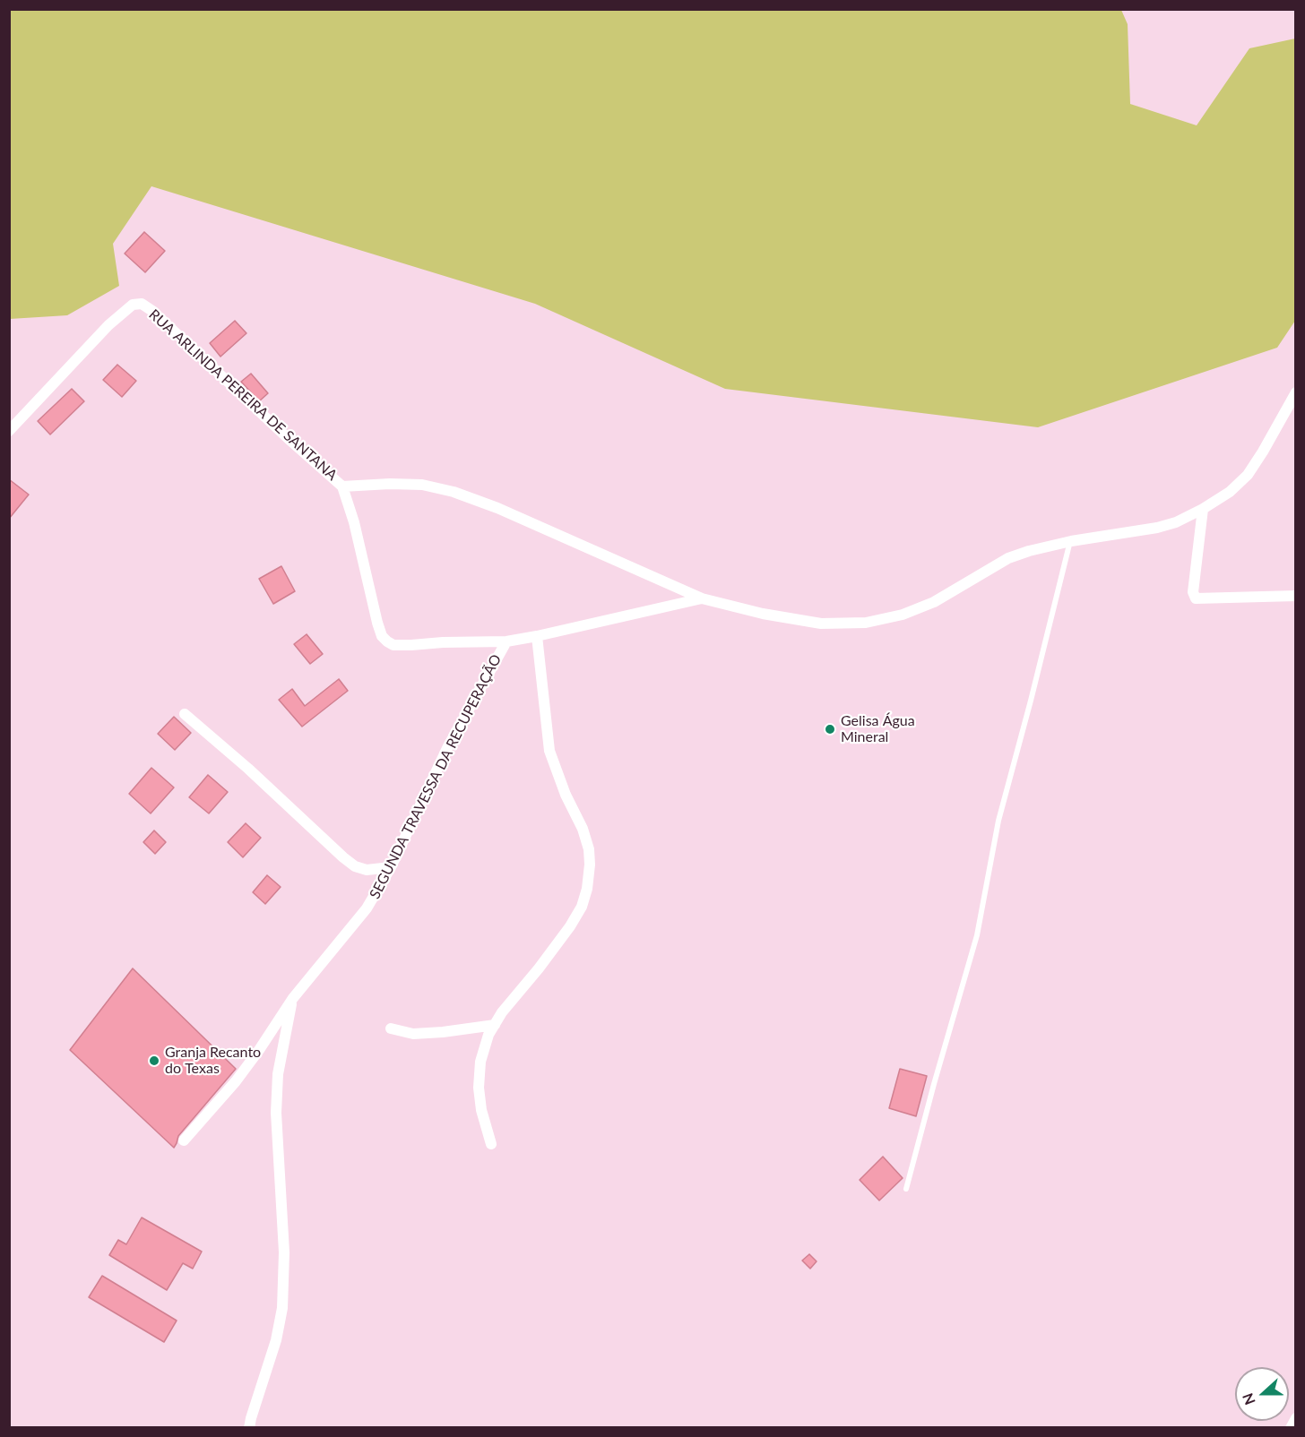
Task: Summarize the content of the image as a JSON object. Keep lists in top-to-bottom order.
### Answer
{
  "streets": {
    "street": ["RUA ARLINDA PEREIRA DE SANTANA", "SEGUNDA TRAVESSA DA RECUPERAÇÃO"]
  },
  "crossings": [
    ["RUA ARLINDA PEREIRA DE SANTANA", "SEGUNDA TRAVESSA DA RECUPERAÇÃO"]
  ],
  "places": ["Gelisa Água Mineral", "Granja Recanto do Texas"],
  "north": "left"
}
